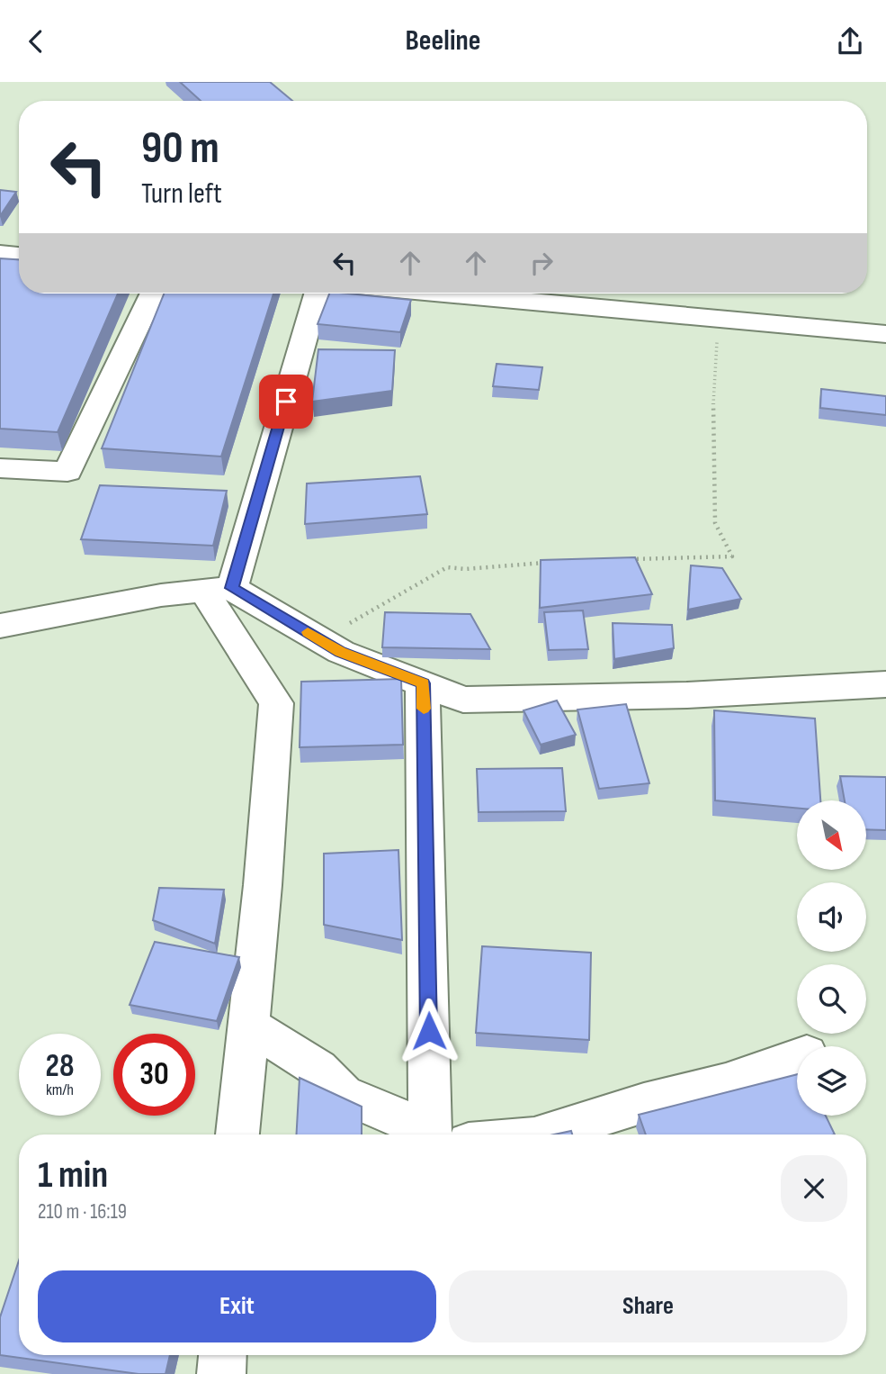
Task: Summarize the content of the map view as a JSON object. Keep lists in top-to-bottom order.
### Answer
{
  "north": "bottom right",
  "page": {
    "header": "Beeline",
    "turn": ["90 m", "Turn left"],
    "speed": "28 km/h",
    "limit": "30",
    "heading": ["1 min", "210 m · 16:19"],
    "buttons": ["Exit", "Share"]
  }
}
